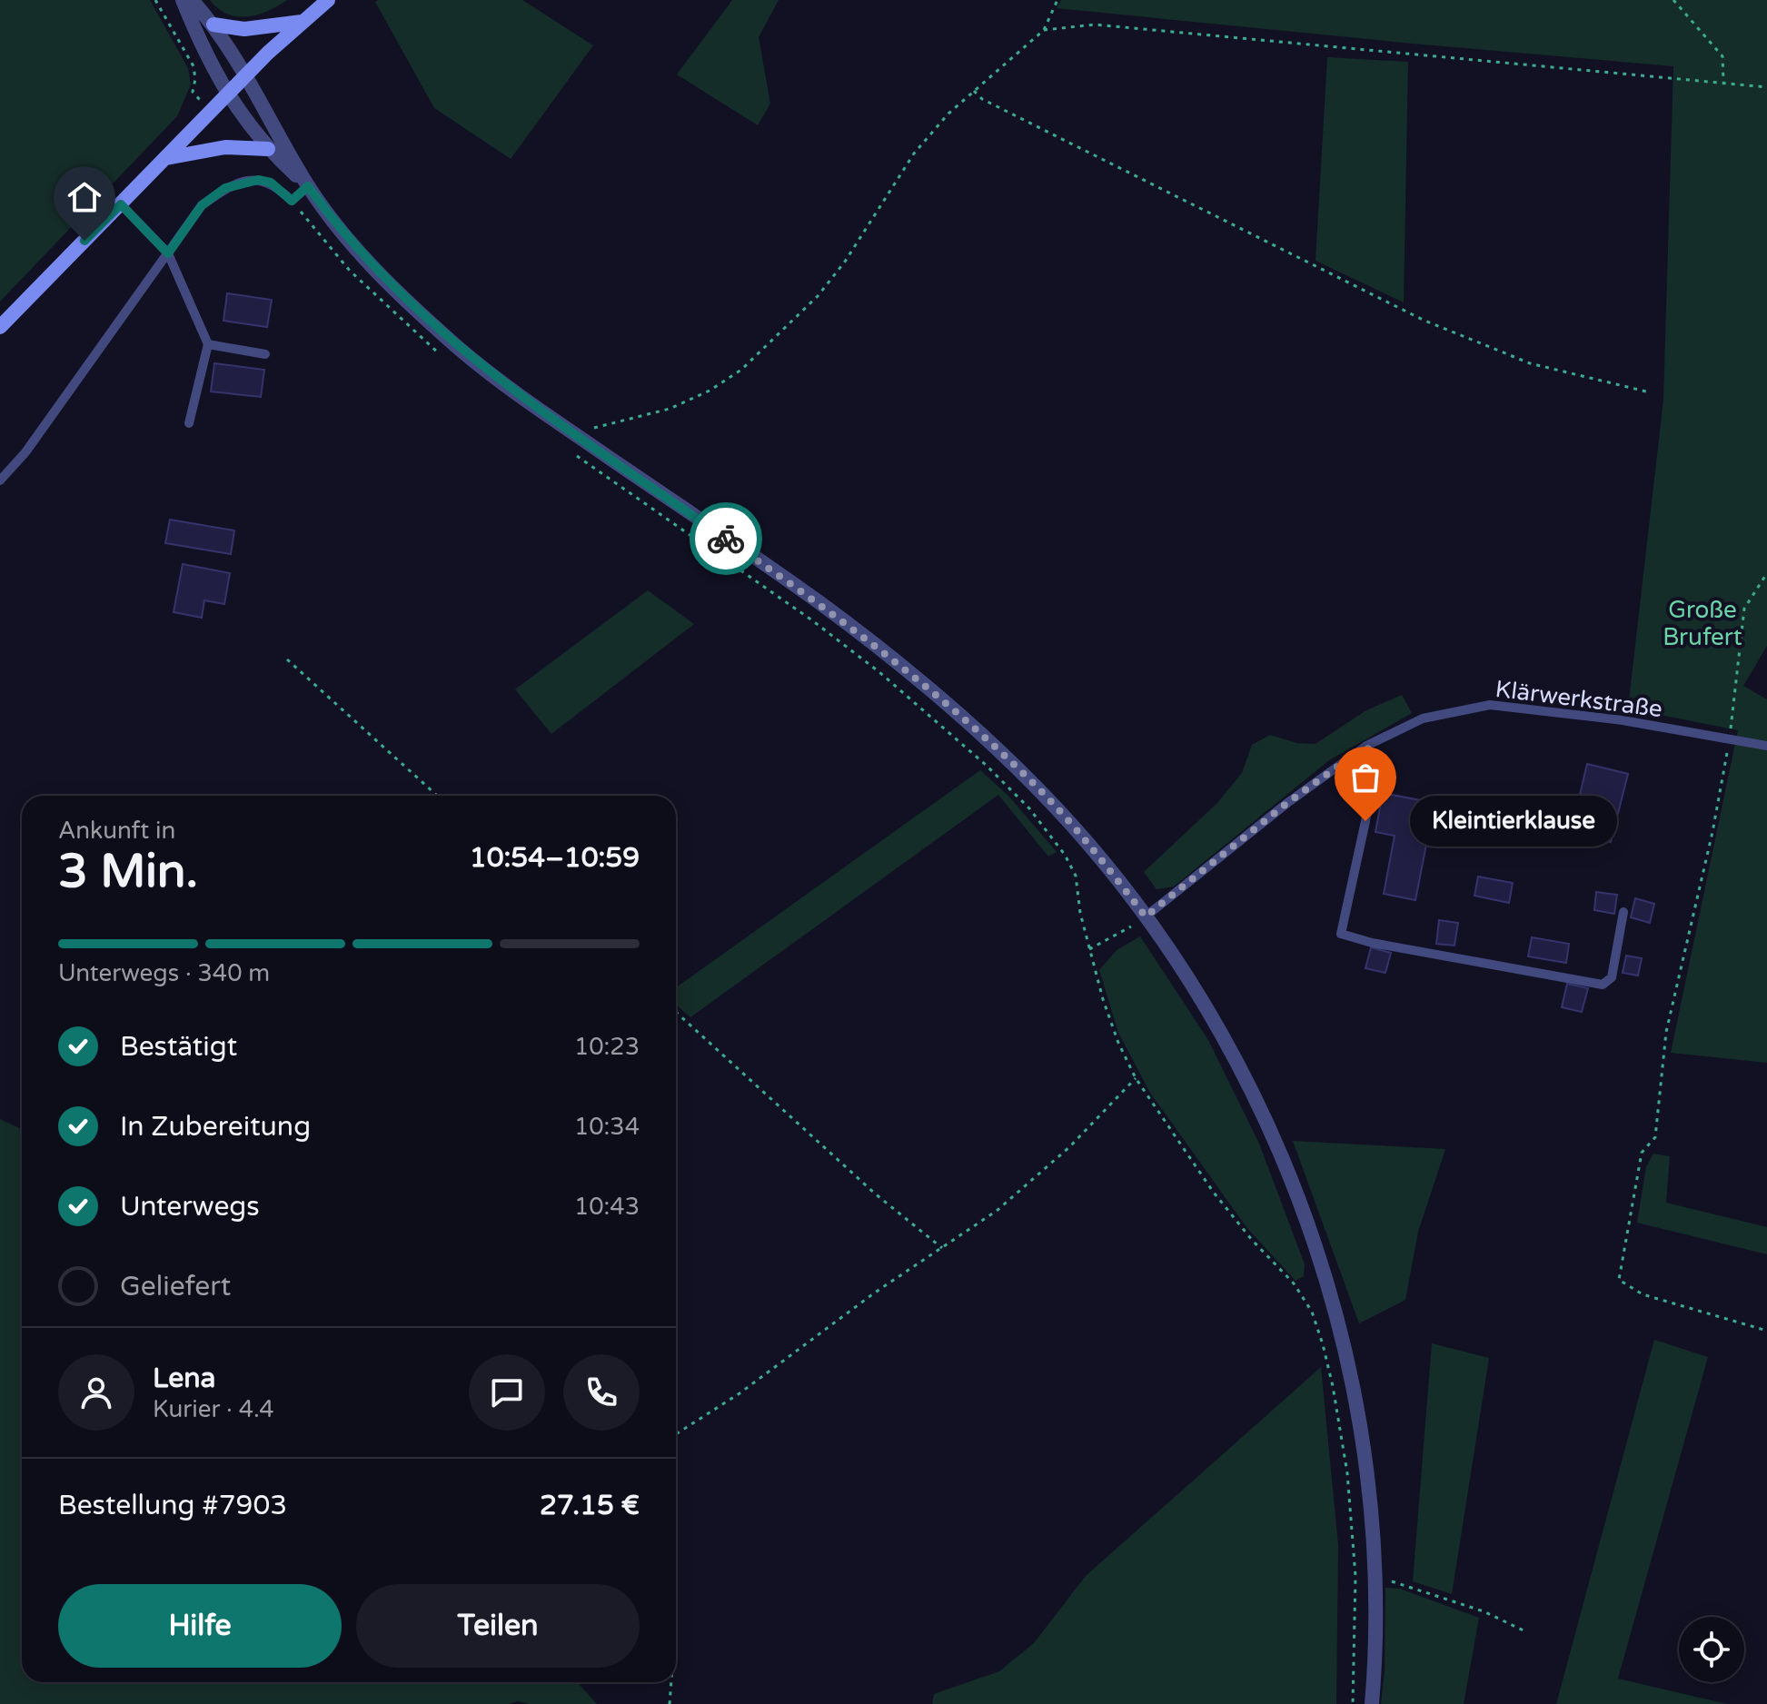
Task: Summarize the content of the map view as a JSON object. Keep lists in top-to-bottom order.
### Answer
{
  "streets": {
    "lane": ["Klärwerkstraße"]
  },
  "parks": ["Große Brufert"],
  "places": ["Kleintierklause"],
  "page": {
    "bubble": "Kleintierklause",
    "heading": ["3 Min.", "Ankunft in", "10:54–10:59"],
    "panel": [
      "Lena",
      "Kurier · 4.4",
      "Bestellung #7903",
      "27.15 €"
    ],
    "bar": "Unterwegs · 340 m",
    "list": [
      ["Bestätigt", "10:23"],
      ["In Zubereitung", "10:34"],
      ["Unterwegs", "10:43"],
      "Geliefert"
    ],
    "buttons": ["Hilfe", "Teilen"]
  }
}
